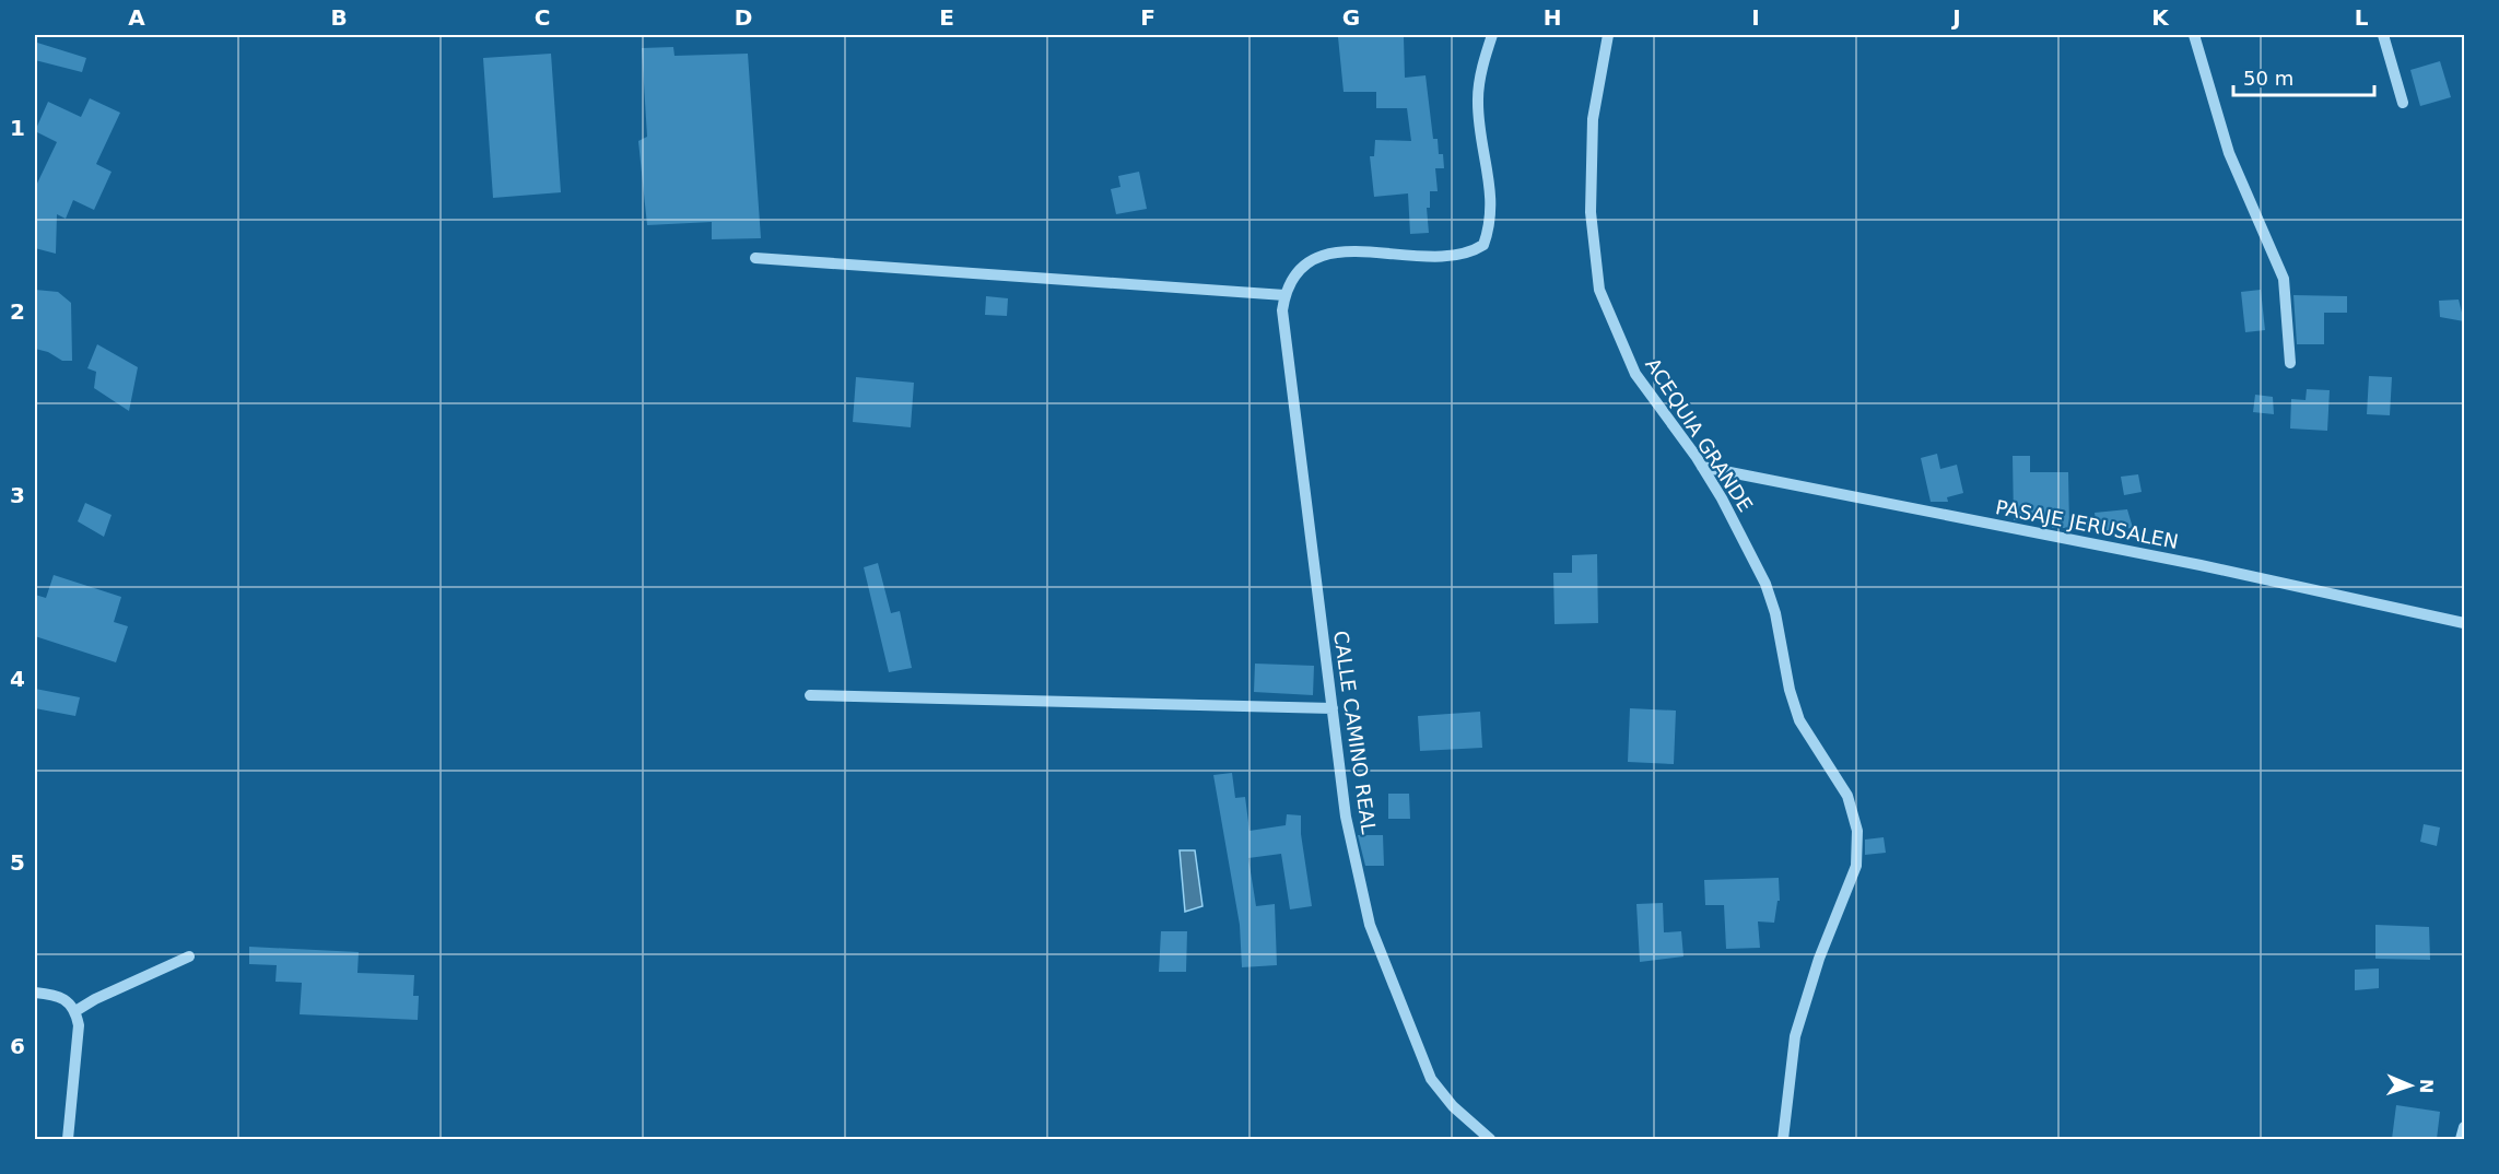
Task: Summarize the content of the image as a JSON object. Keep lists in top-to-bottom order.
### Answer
{
  "streets": {
    "street": ["ACEQUIA GRANDE", "PASAJE JERUSALEN", "CALLE CAMINO REAL"]
  },
  "crossings": [
    ["ACEQUIA GRANDE", "PASAJE JERUSALEN"]
  ],
  "scale_bar": "50 m",
  "north": "right",
  "grid": {
    "columns": [
      "A",
      "B",
      "C",
      "D",
      "E",
      "F",
      "G",
      "H",
      "I",
      "J",
      "K",
      "L"
    ],
    "rows": [
      "1",
      "2",
      "3",
      "4",
      "5",
      "6"
    ]
  }
}
